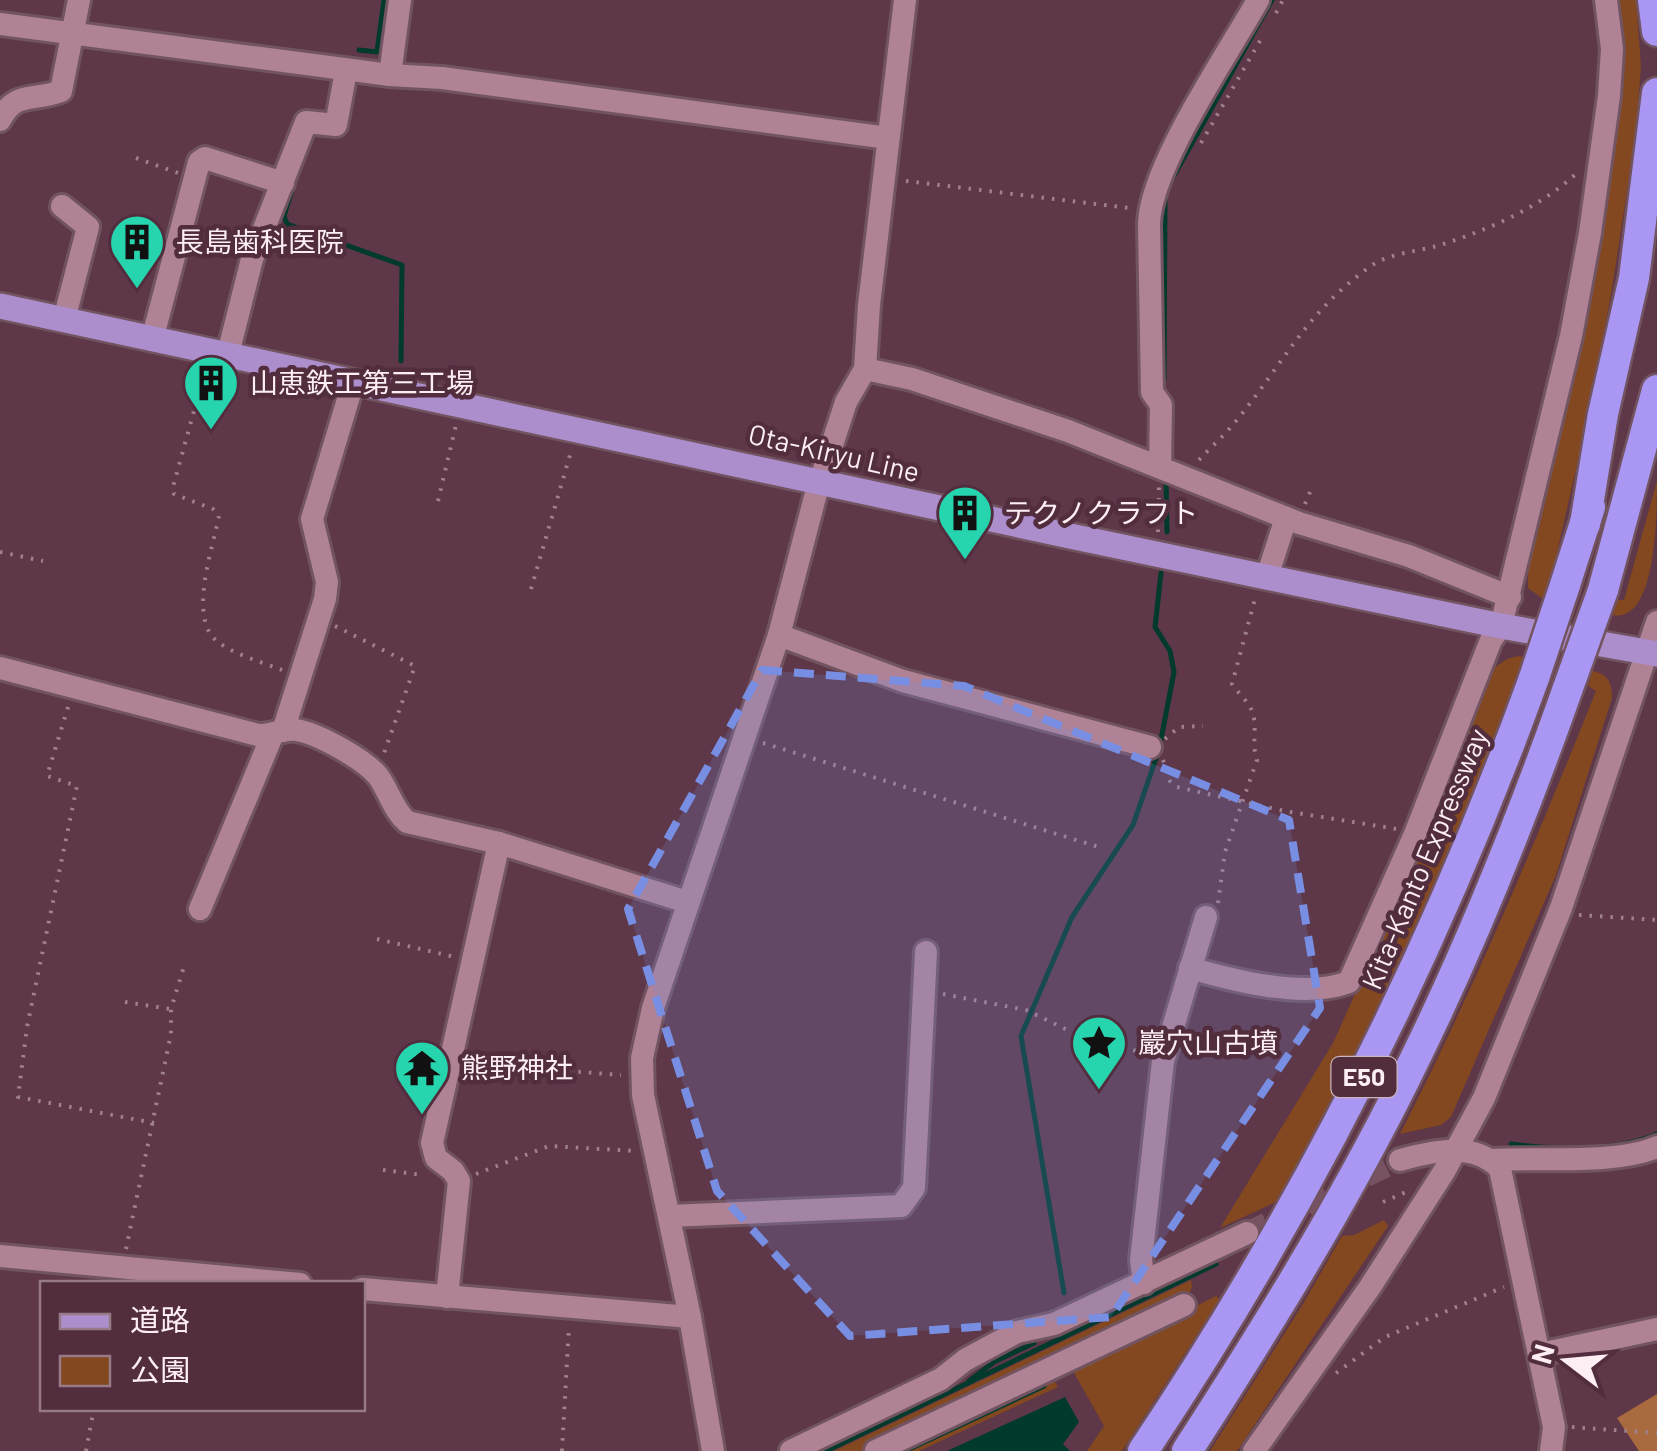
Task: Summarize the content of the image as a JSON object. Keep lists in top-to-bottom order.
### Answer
{
  "streets": {
    "highway": ["Kita-Kanto Expressway", "E50"],
    "main road": ["Ota-Kiryu Line"]
  },
  "places": {
    "building": ["長島歯科医院", "山恵鉄工第三工場", "テクノクラフト"],
    "place": ["巖穴山古墳"],
    "temple": ["熊野神社"]
  },
  "legend": ["道路", "公園"],
  "north": "left"
}
